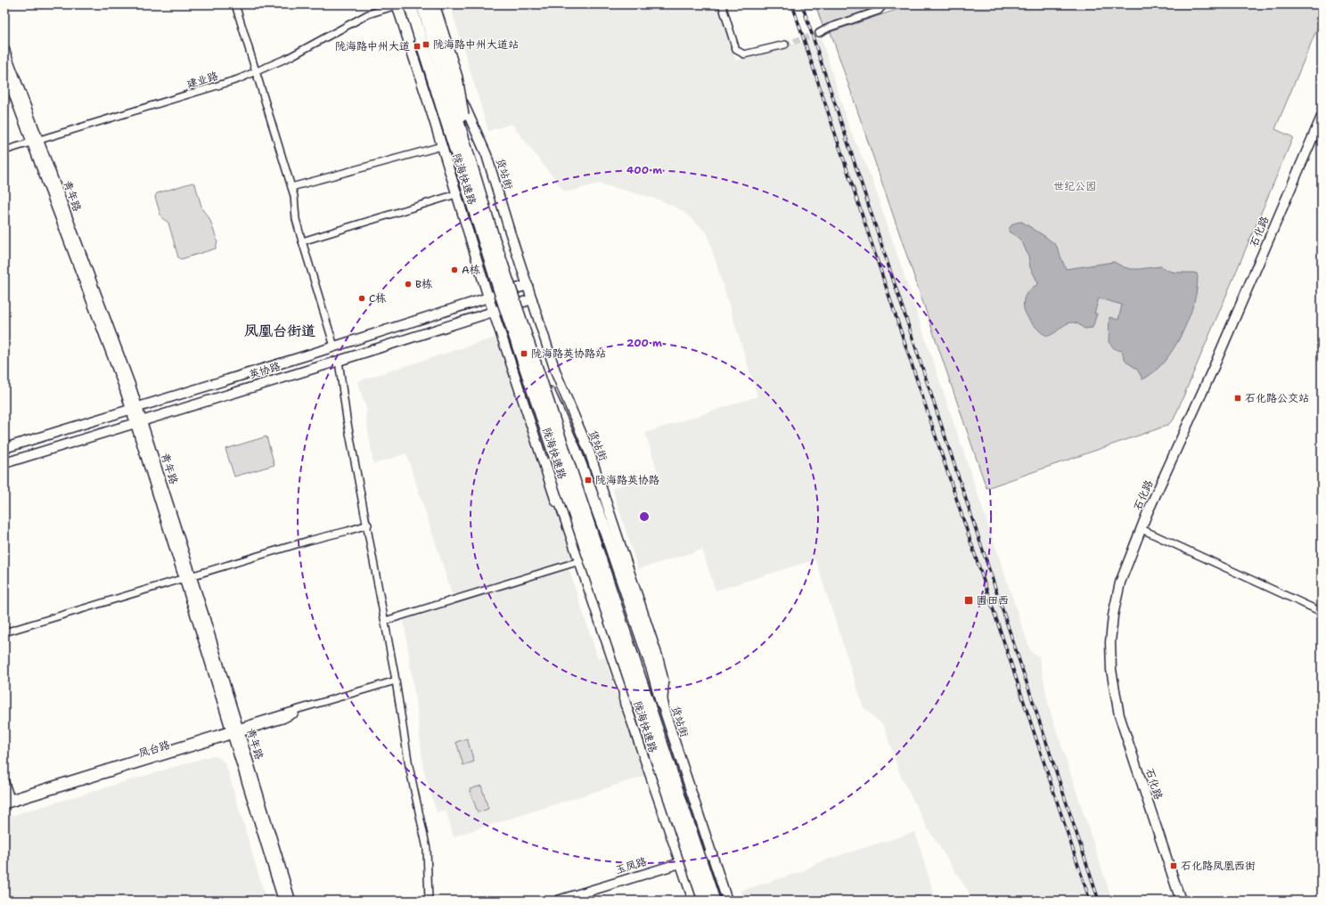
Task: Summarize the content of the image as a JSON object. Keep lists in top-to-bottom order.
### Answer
{
  "streets": {
    "highway": ["陇海快速路"],
    "street": [
      "建业路",
      "货站街",
      "青年路",
      "石化路",
      "英协路",
      "凤台路",
      "玉凤路"
    ]
  },
  "crossings": [
    ["建业路", "青年路"],
    ["货站街", "英协路"],
    ["货站街", "玉凤路"],
    ["青年路", "英协路"],
    ["青年路", "凤台路"]
  ],
  "districts": ["凤凰台街道"],
  "parks": ["世纪公园"],
  "places": {
    "transit": [
      "陇海路中州大道站",
      "陇海路中州大道",
      "陇海路英协路站",
      "石化路公交站",
      "陇海路英协路",
      "圃田西",
      "石化路凤凰西街"
    ],
    "other": ["A栋", "B栋", "C栋"]
  },
  "rings": ["400 m", "200 m"]
}
